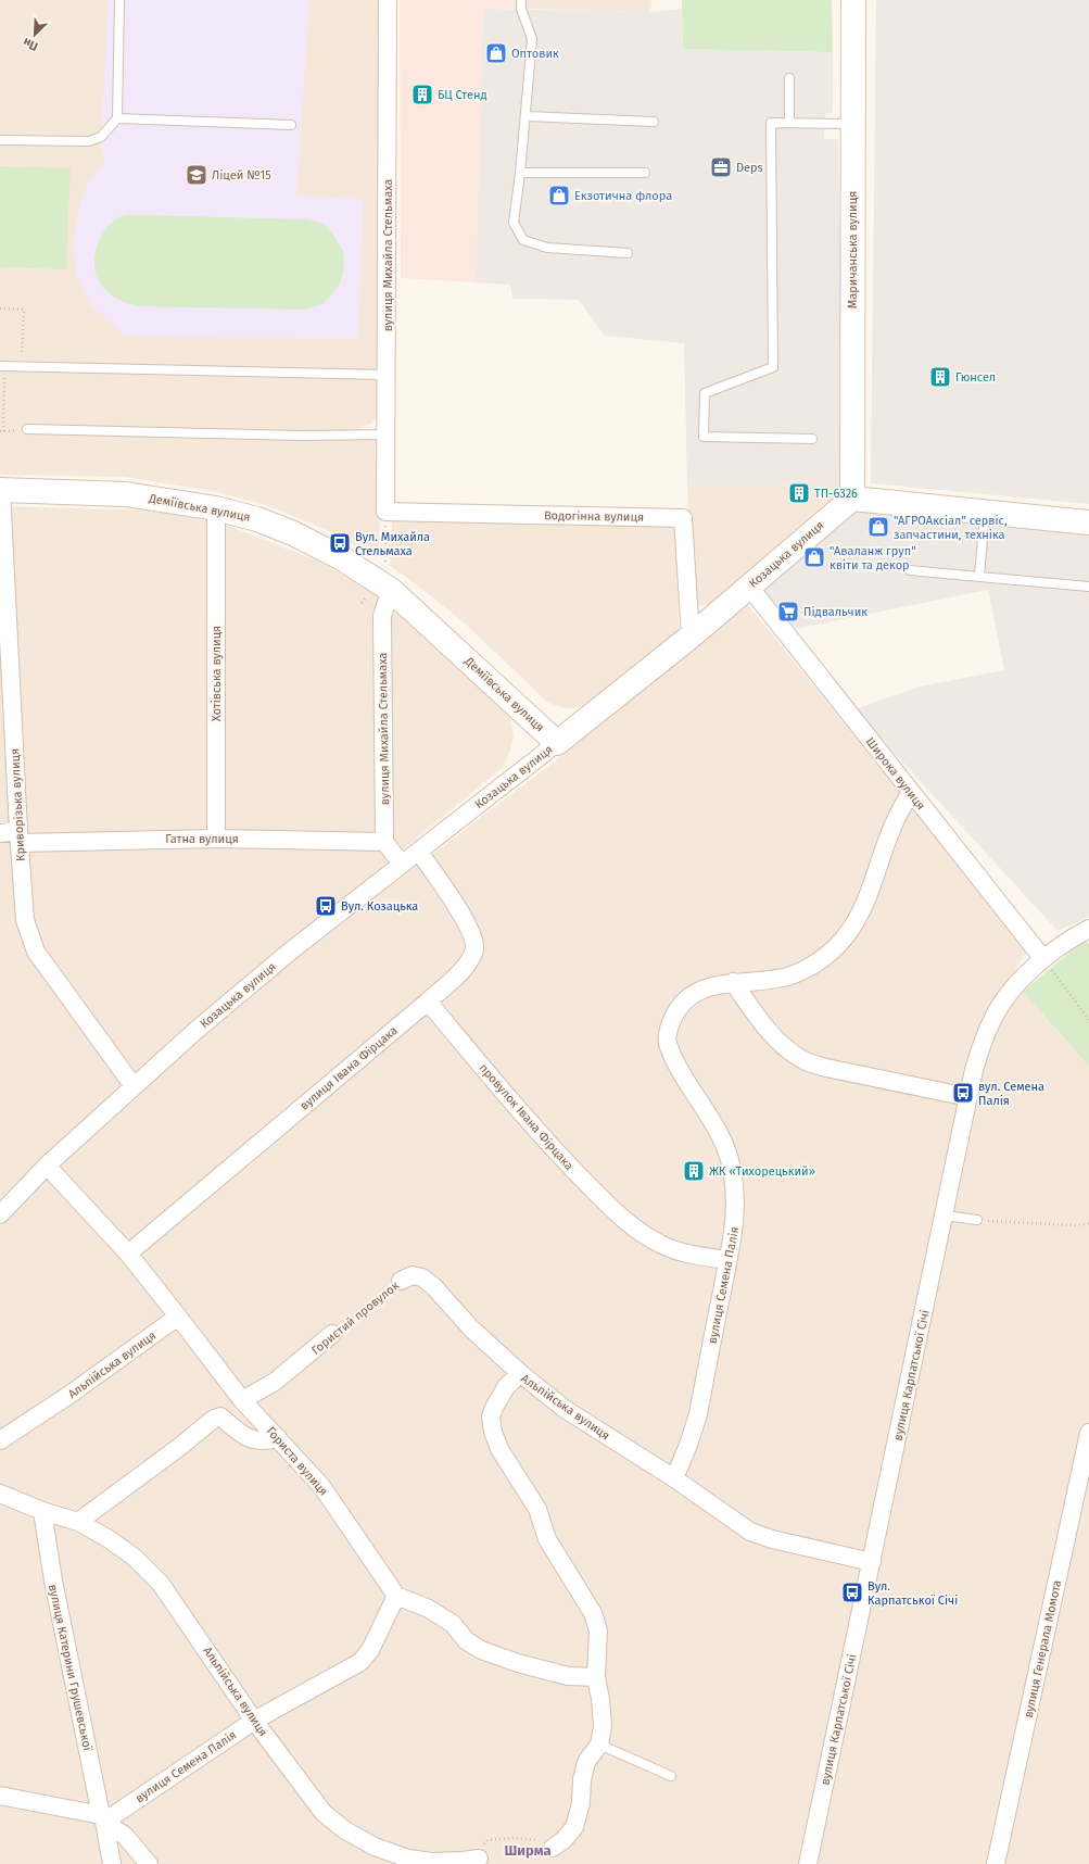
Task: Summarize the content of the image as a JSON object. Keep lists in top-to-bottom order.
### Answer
{
  "streets": {
    "street": [
      "Маричанська вулиця",
      "вулиця Михайла Стельмаха",
      "Деміївська вулиця",
      "Водогінна вулиця",
      "Козацька вулиця",
      "Хотівська вулиця",
      "Широка вулиця",
      "Криворізька вулиця",
      "Гатна вулиця",
      "вулиця Івана Фірцака",
      "провулок Івана Фірцака",
      "вулиця Семена Палія",
      "Гористий провулок",
      "Альпійська вулиця",
      "вулиця Карпатської Січі",
      "Гориста вулиця",
      "вулиця Генерала Момота",
      "вулиця Катерини Грушевської"
    ]
  },
  "crossings": [
    ["Маричанська вулиця", "Козацька вулиця"],
    ["вулиця Михайла Стельмаха", "Деміївська вулиця"],
    ["вулиця Михайла Стельмаха", "Водогінна вулиця"],
    ["вулиця Михайла Стельмаха", "Гатна вулиця"],
    ["Деміївська вулиця", "Козацька вулиця"],
    ["Деміївська вулиця", "Хотівська вулиця"],
    ["Деміївська вулиця", "Криворізька вулиця"],
    ["Водогінна вулиця", "Козацька вулиця"],
    ["Козацька вулиця", "Широка вулиця"],
    ["Козацька вулиця", "Криворізька вулиця"],
    ["Козацька вулиця", "вулиця Івана Фірцака"],
    ["Козацька вулиця", "Гориста вулиця"],
    ["Хотівська вулиця", "Гатна вулиця"],
    ["Широка вулиця", "вулиця Семена Палія"],
    ["Широка вулиця", "вулиця Карпатської Січі"],
    ["Криворізька вулиця", "Гатна вулиця"],
    ["вулиця Івана Фірцака", "провулок Івана Фірцака"],
    ["вулиця Івана Фірцака", "Гориста вулиця"],
    ["провулок Івана Фірцака", "вулиця Семена Палія"],
    ["вулиця Семена Палія", "Альпійська вулиця"],
    ["вулиця Семена Палія", "Гориста вулиця"],
    ["вулиця Семена Палія", "вулиця Катерини Грушевської"],
    ["Гористий провулок", "Альпійська вулиця"],
    ["Гористий провулок", "Гориста вулиця"],
    ["Альпійська вулиця", "вулиця Карпатської Січі"],
    ["Альпійська вулиця", "Гориста вулиця"],
    ["Альпійська вулиця", "вулиця Катерини Грушевської"]
  ],
  "districts": ["Ширма"],
  "places": {
    "shop": [
      "Оптовик",
      "Екзотична флора",
      "\"АГРОАксіал\" сервіс, запчастини, техніка",
      "\"Аваланж груп\" квіти та декор"
    ],
    "building": [
      "БЦ Стенд",
      "Гюнсел",
      "ТП-6326",
      "ЖК «Тихорецький»"
    ],
    "office": ["Deps"],
    "school or university": ["Ліцей №15"],
    "bus stop": [
      "Вул. Михайла Стельмаха",
      "Вул. Козацька",
      "вул. Семена Палія",
      "Вул. Карпатської Січі"
    ],
    "supermarket": ["Підвальчик"]
  },
  "north": "bottom left"
}
